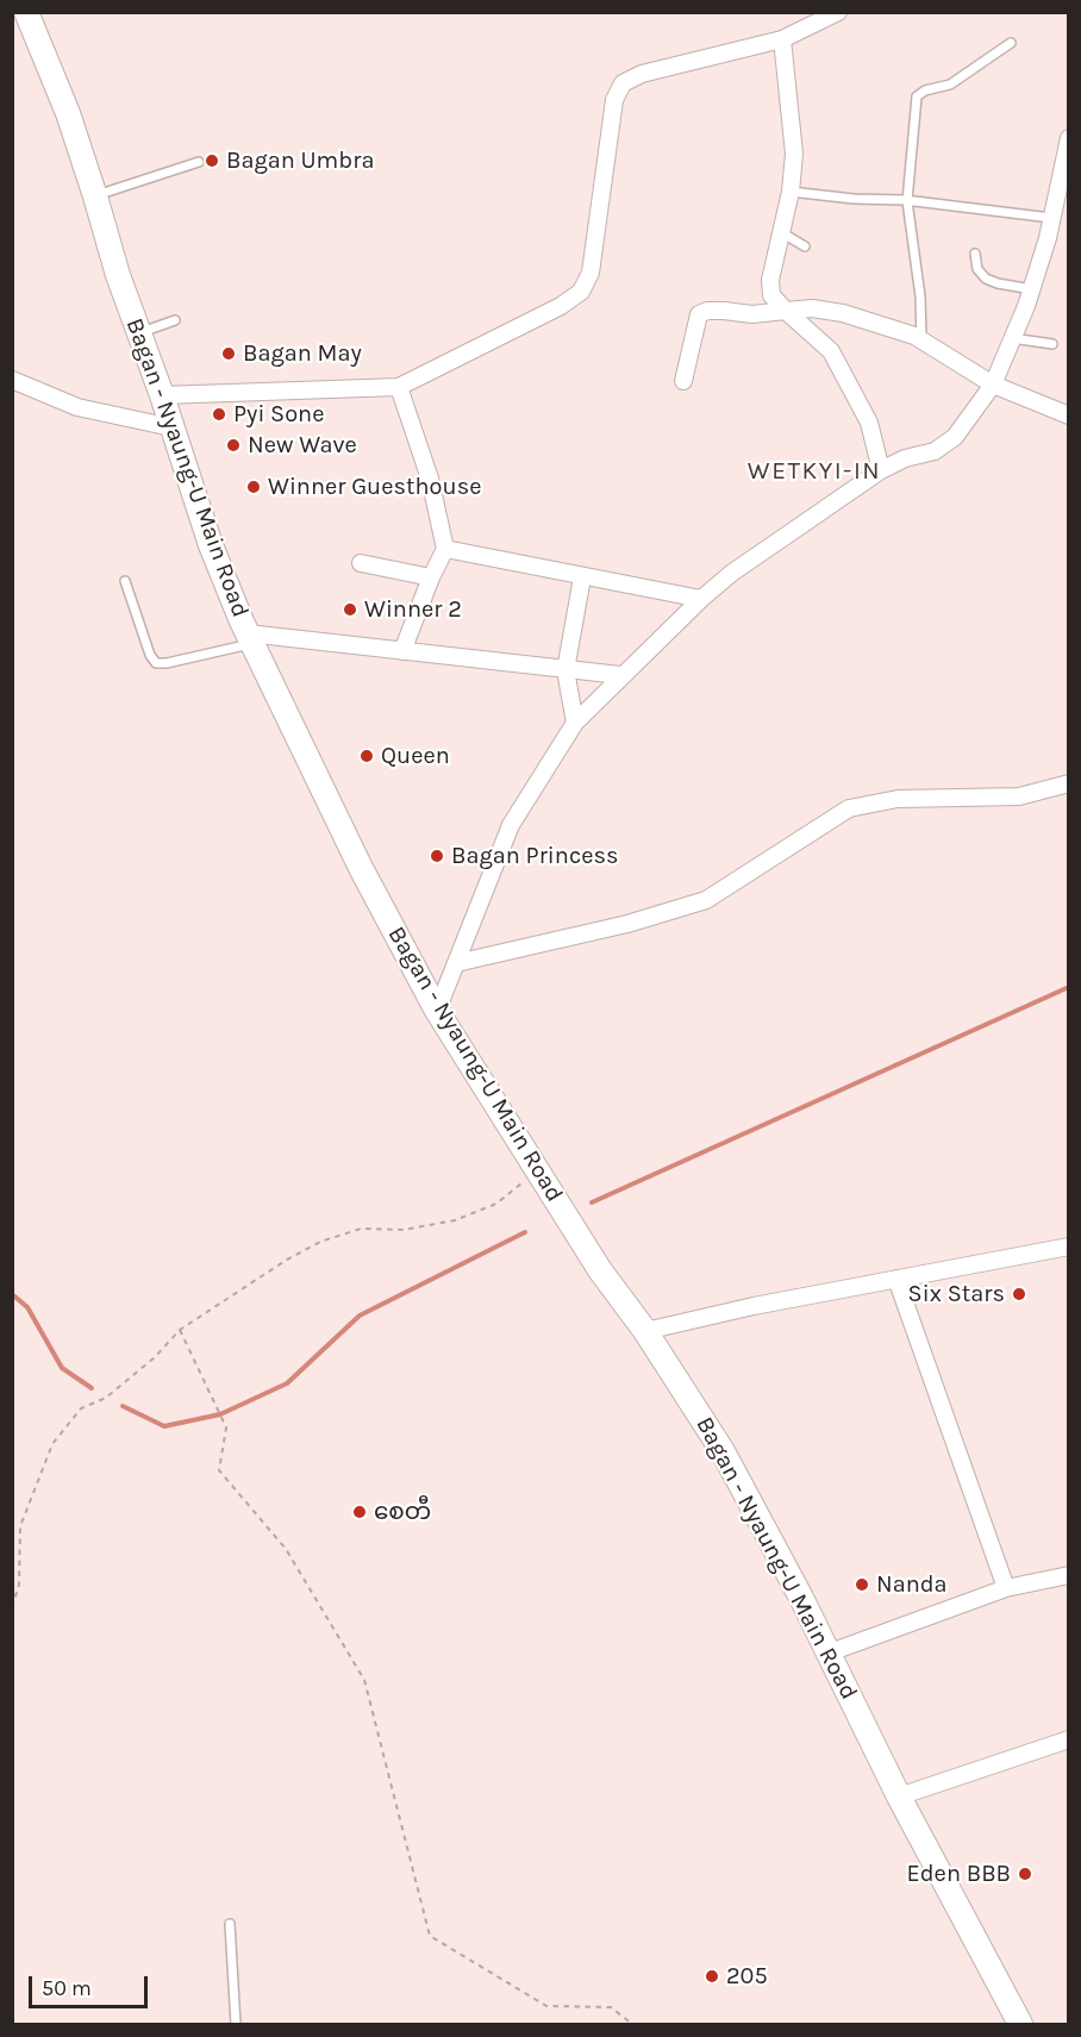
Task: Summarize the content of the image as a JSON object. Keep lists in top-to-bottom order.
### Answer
{
  "streets": {
    "main road": ["Bagan - Nyaung-U Main Road"]
  },
  "districts": ["WETKYI-IN"],
  "places": [
    "Bagan Umbra",
    "Bagan May",
    "Pyi Sone",
    "New Wave",
    "Winner Guesthouse",
    "Winner 2",
    "Queen",
    "Bagan Princess",
    "Six Stars",
    "စေတီ",
    "Nanda",
    "Eden BBB",
    "205"
  ],
  "scale_bar": "50 m"
}
